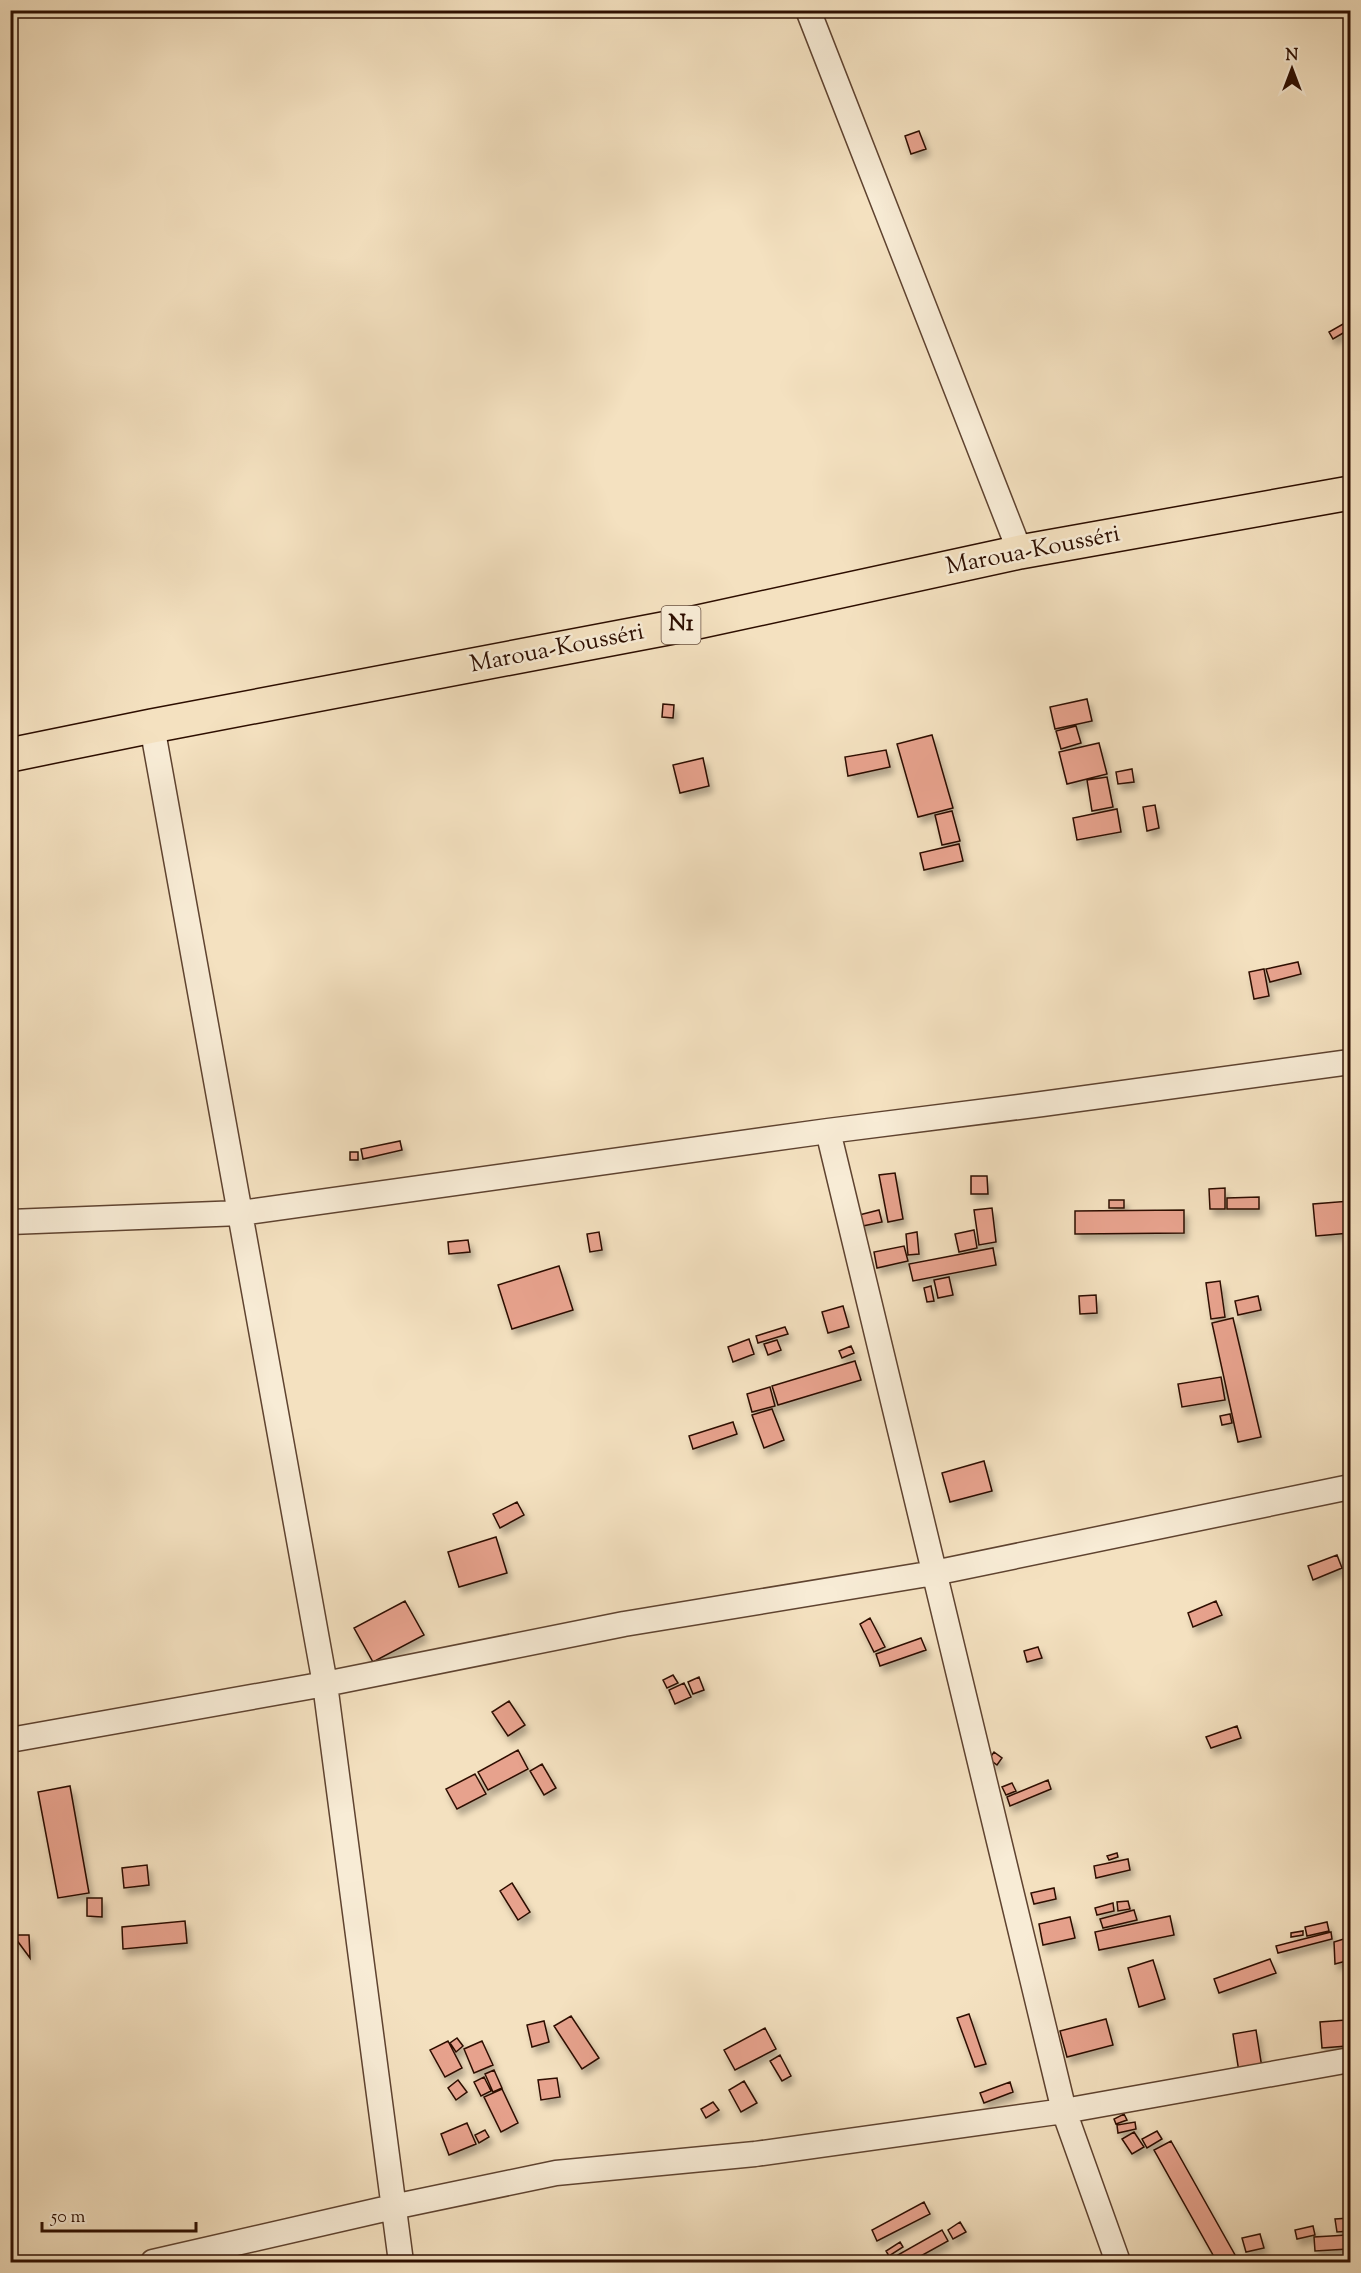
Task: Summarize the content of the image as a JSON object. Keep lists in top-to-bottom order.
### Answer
{
  "streets": {
    "highway": ["Maroua-Kousséri", "N1"]
  },
  "scale_bar": "50 m",
  "north": "top"
}
